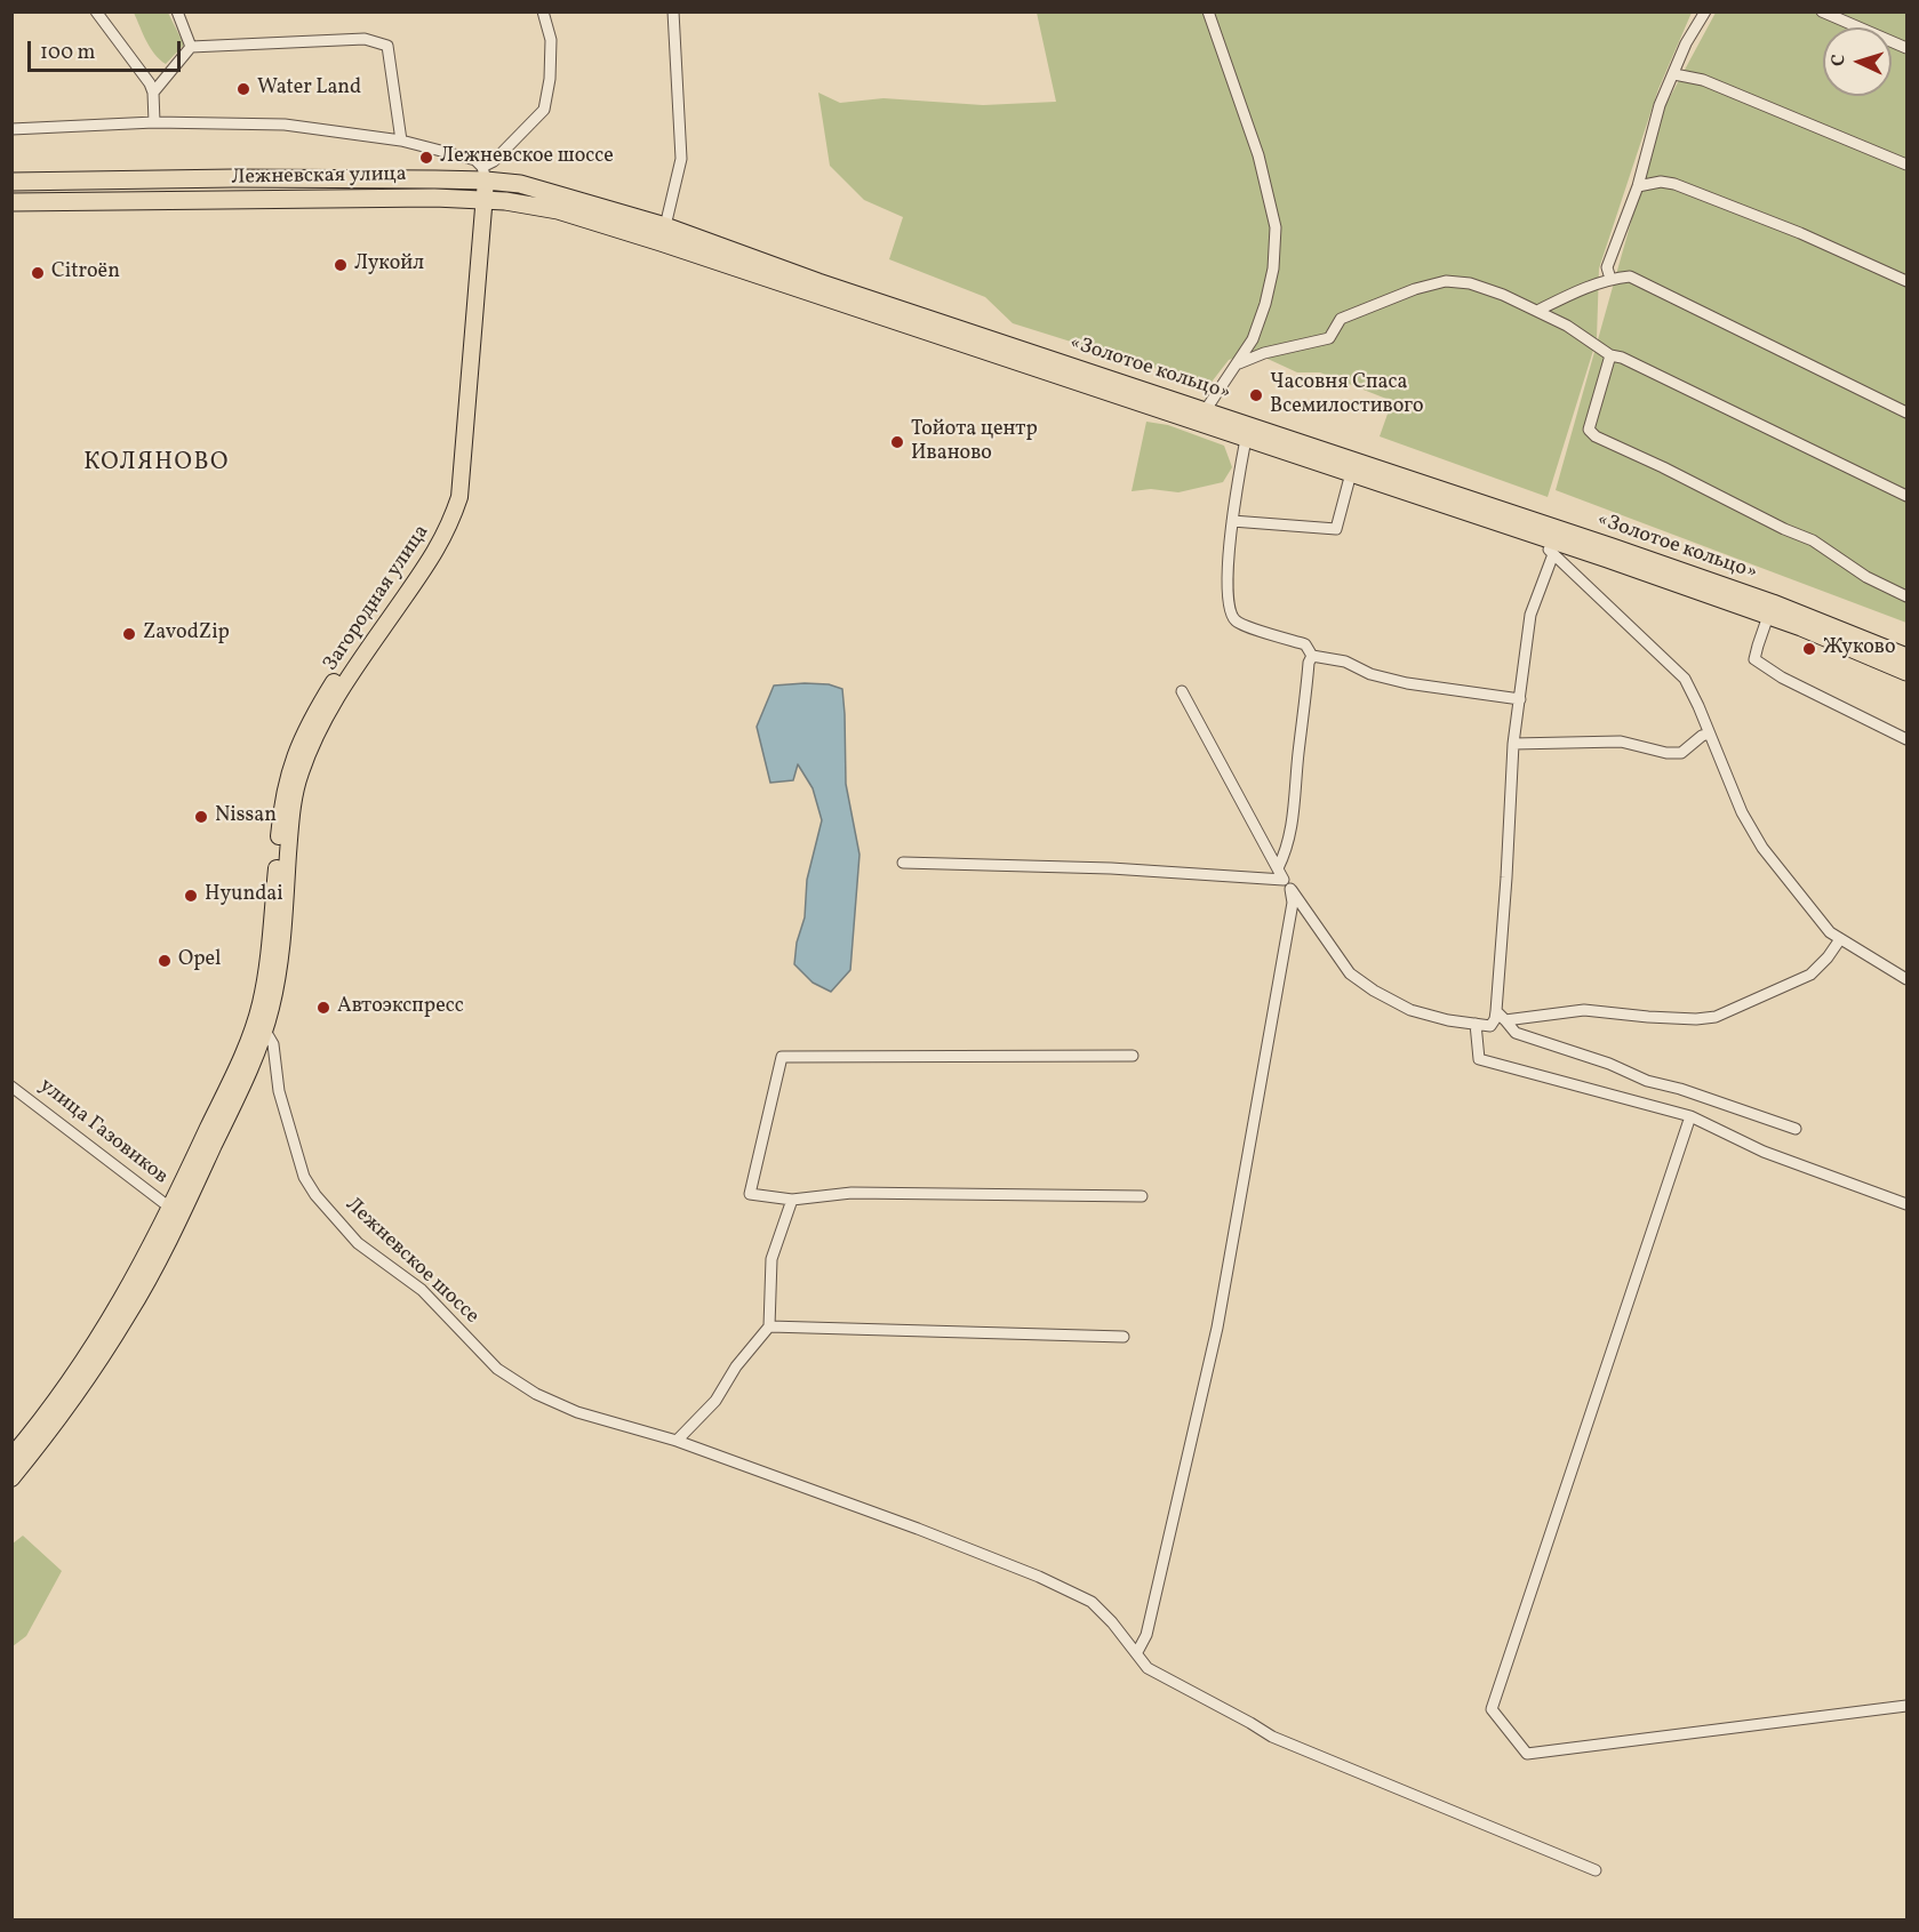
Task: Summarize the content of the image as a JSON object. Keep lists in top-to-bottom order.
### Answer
{
  "streets": {
    "highway": ["Лежневская улица", "«Золотое кольцо»"],
    "main road": ["Загородная улица"],
    "street": ["улица Газовиков", "Лежневское шоссе"]
  },
  "crossings": [
    ["Лежневская улица", "«Золотое кольцо»"],
    ["Лежневская улица", "Загородная улица"],
    ["Загородная улица", "Лежневское шоссе"]
  ],
  "districts": ["КОЛЯНОВО"],
  "places": [
    "Water Land",
    "Лежневское шоссе",
    "Лукойл",
    "Citroën",
    "Часовня Спаса Всемилостивого",
    "Тойота центр Иваново",
    "ZavodZip",
    "Жуково",
    "Nissan",
    "Hyundai",
    "Opel",
    "Автоэкспресс"
  ],
  "scale_bar": "100 m",
  "north": "left"
}
